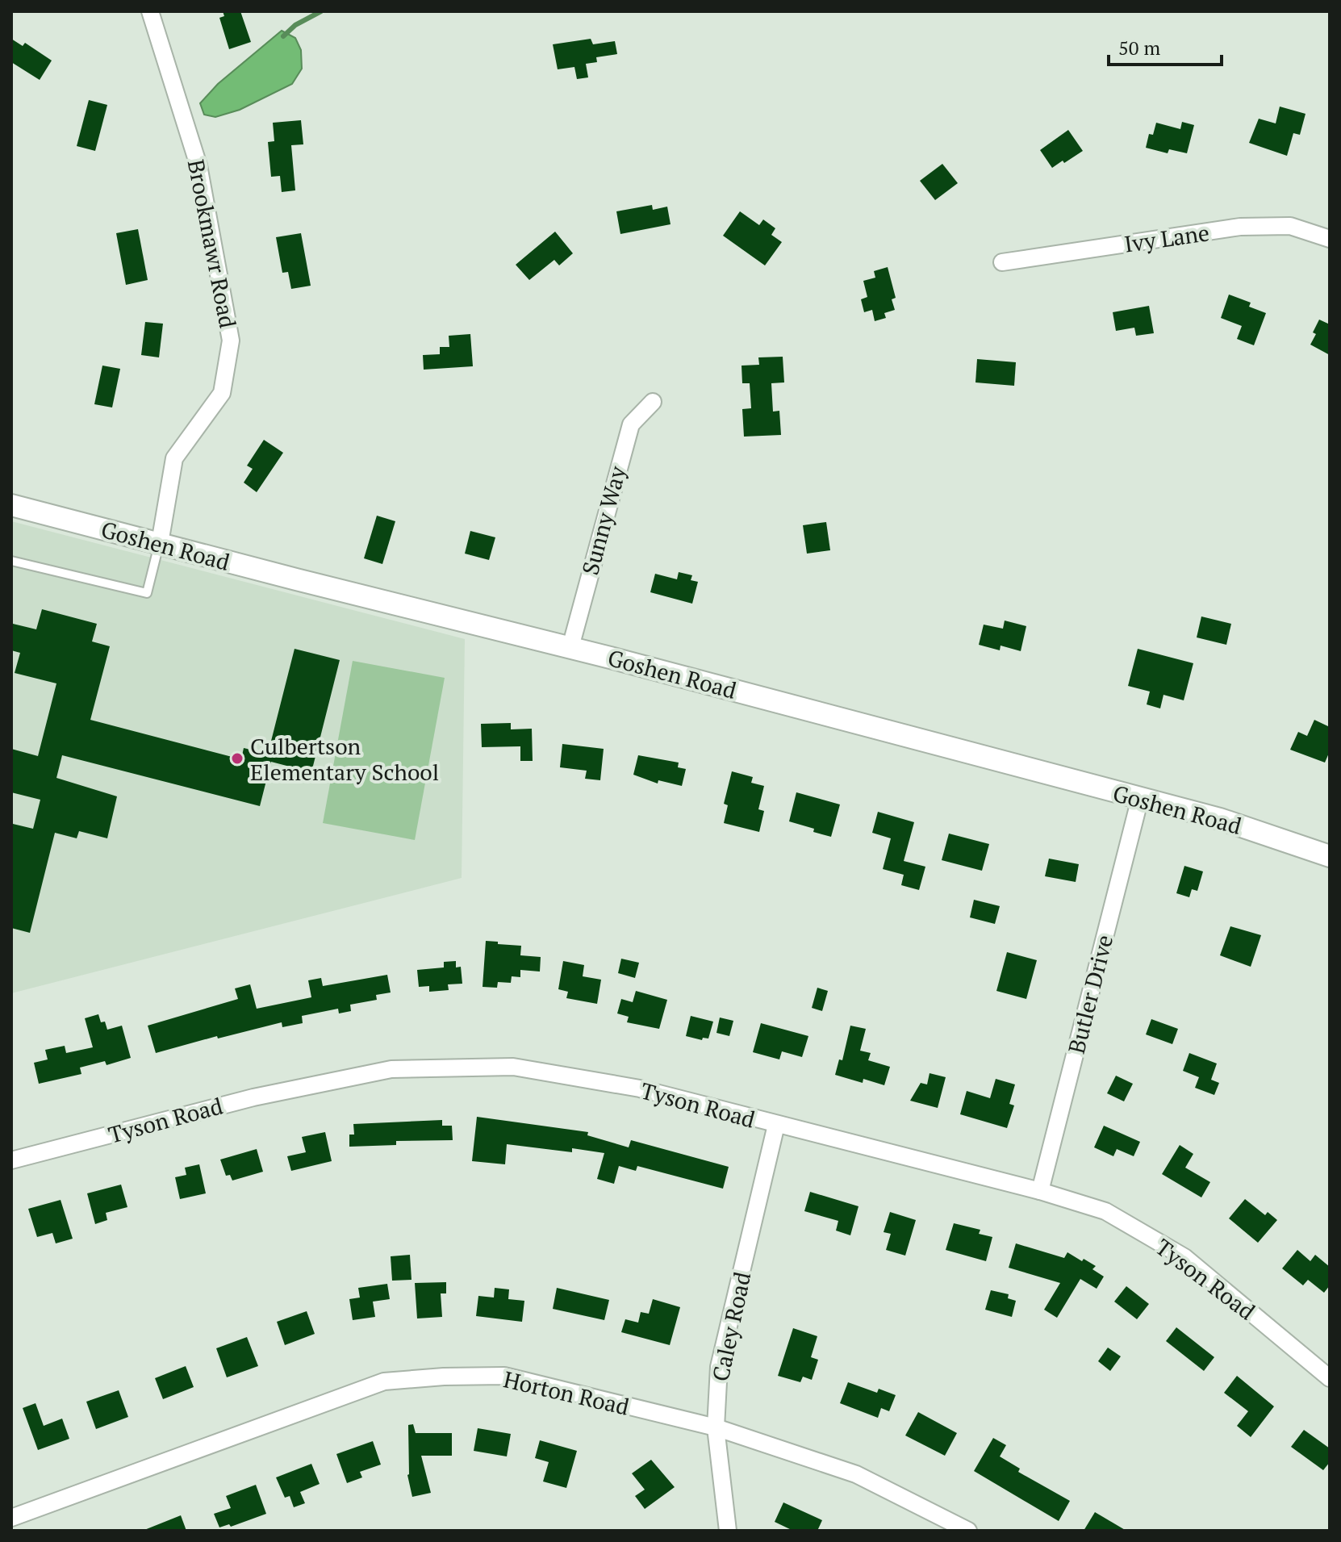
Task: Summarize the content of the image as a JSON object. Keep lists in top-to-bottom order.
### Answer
{
  "streets": {
    "street": [
      "Ivy Lane",
      "Brookmawr Road",
      "Sunny Way",
      "Goshen Road",
      "Butler Drive",
      "Tyson Road",
      "Caley Road",
      "Horton Road"
    ]
  },
  "crossings": [
    ["Brookmawr Road", "Goshen Road"],
    ["Sunny Way", "Goshen Road"],
    ["Goshen Road", "Butler Drive"],
    ["Butler Drive", "Tyson Road"],
    ["Tyson Road", "Caley Road"],
    ["Caley Road", "Horton Road"]
  ],
  "places": ["Culbertson Elementary School"],
  "scale_bar": "50 m"
}
